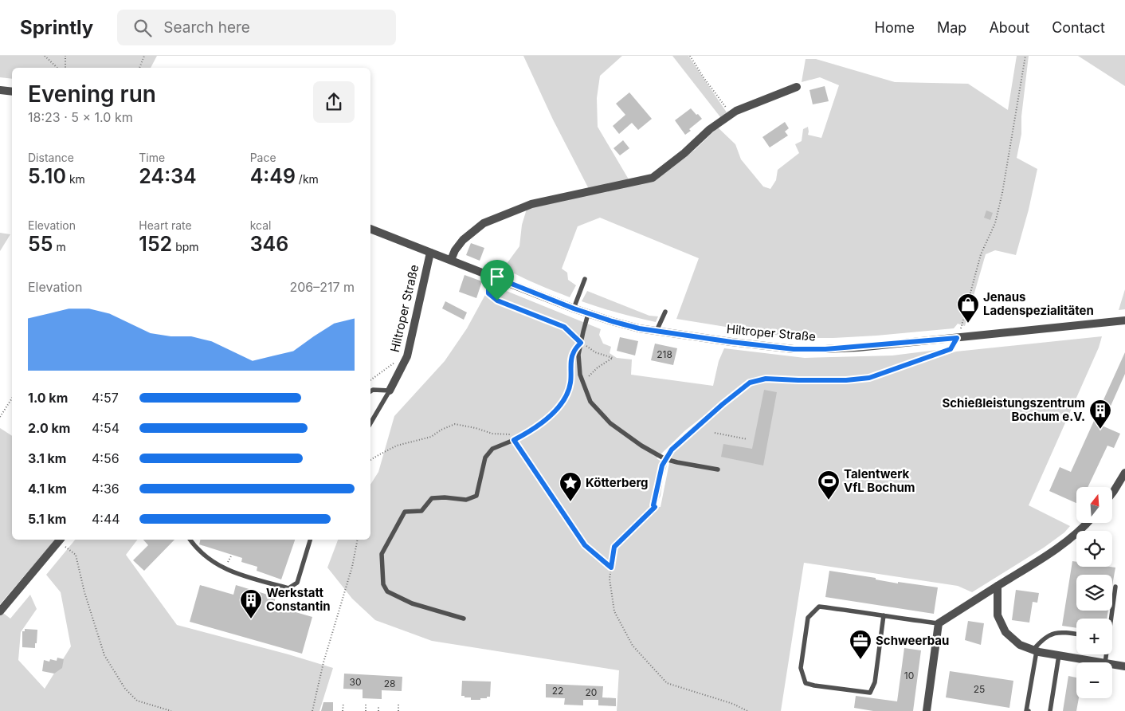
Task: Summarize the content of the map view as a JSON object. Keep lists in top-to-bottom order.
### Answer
{
  "streets": {
    "street": ["Hiltroper Straße"]
  },
  "places": {
    "shop": ["Jenaus Ladenspezialitäten"],
    "building": ["Schießleistungszentrum Bochum e.V.", "Werkstatt Constantin"],
    "sports": ["Talentwerk VfL Bochum"],
    "place": ["Kötterberg"],
    "office": ["Schweerbau"]
  },
  "house_numbers": [
    "218",
    "10",
    "30",
    "28",
    "25",
    "22",
    "20"
  ],
  "north": "top",
  "page": {
    "header": "Sprintly",
    "search": "Search here",
    "nav": [
      "Home",
      "Map",
      "About",
      "Contact"
    ],
    "heading": ["Evening run", "18:23 · 5 × 1.0 km"],
    "stats": [
      ["Distance", "5.10 km"],
      ["Time", "24:34"],
      ["Pace", "4:49 /km"],
      ["Elevation", "55 m"],
      ["Heart rate", "152 bpm"],
      ["kcal", "346"]
    ],
    "chart": ["Elevation", "206–217 m"],
    "list": [
      {
        "name": "1.0 km",
        "note": "4:57"
      },
      {
        "name": "2.0 km",
        "note": "4:54"
      },
      {
        "name": "3.1 km",
        "note": "4:56"
      },
      {
        "name": "4.1 km",
        "note": "4:36"
      },
      {
        "name": "5.1 km",
        "note": "4:44"
      }
    ],
    "map_buttons": ["+", "−"]
  }
}
